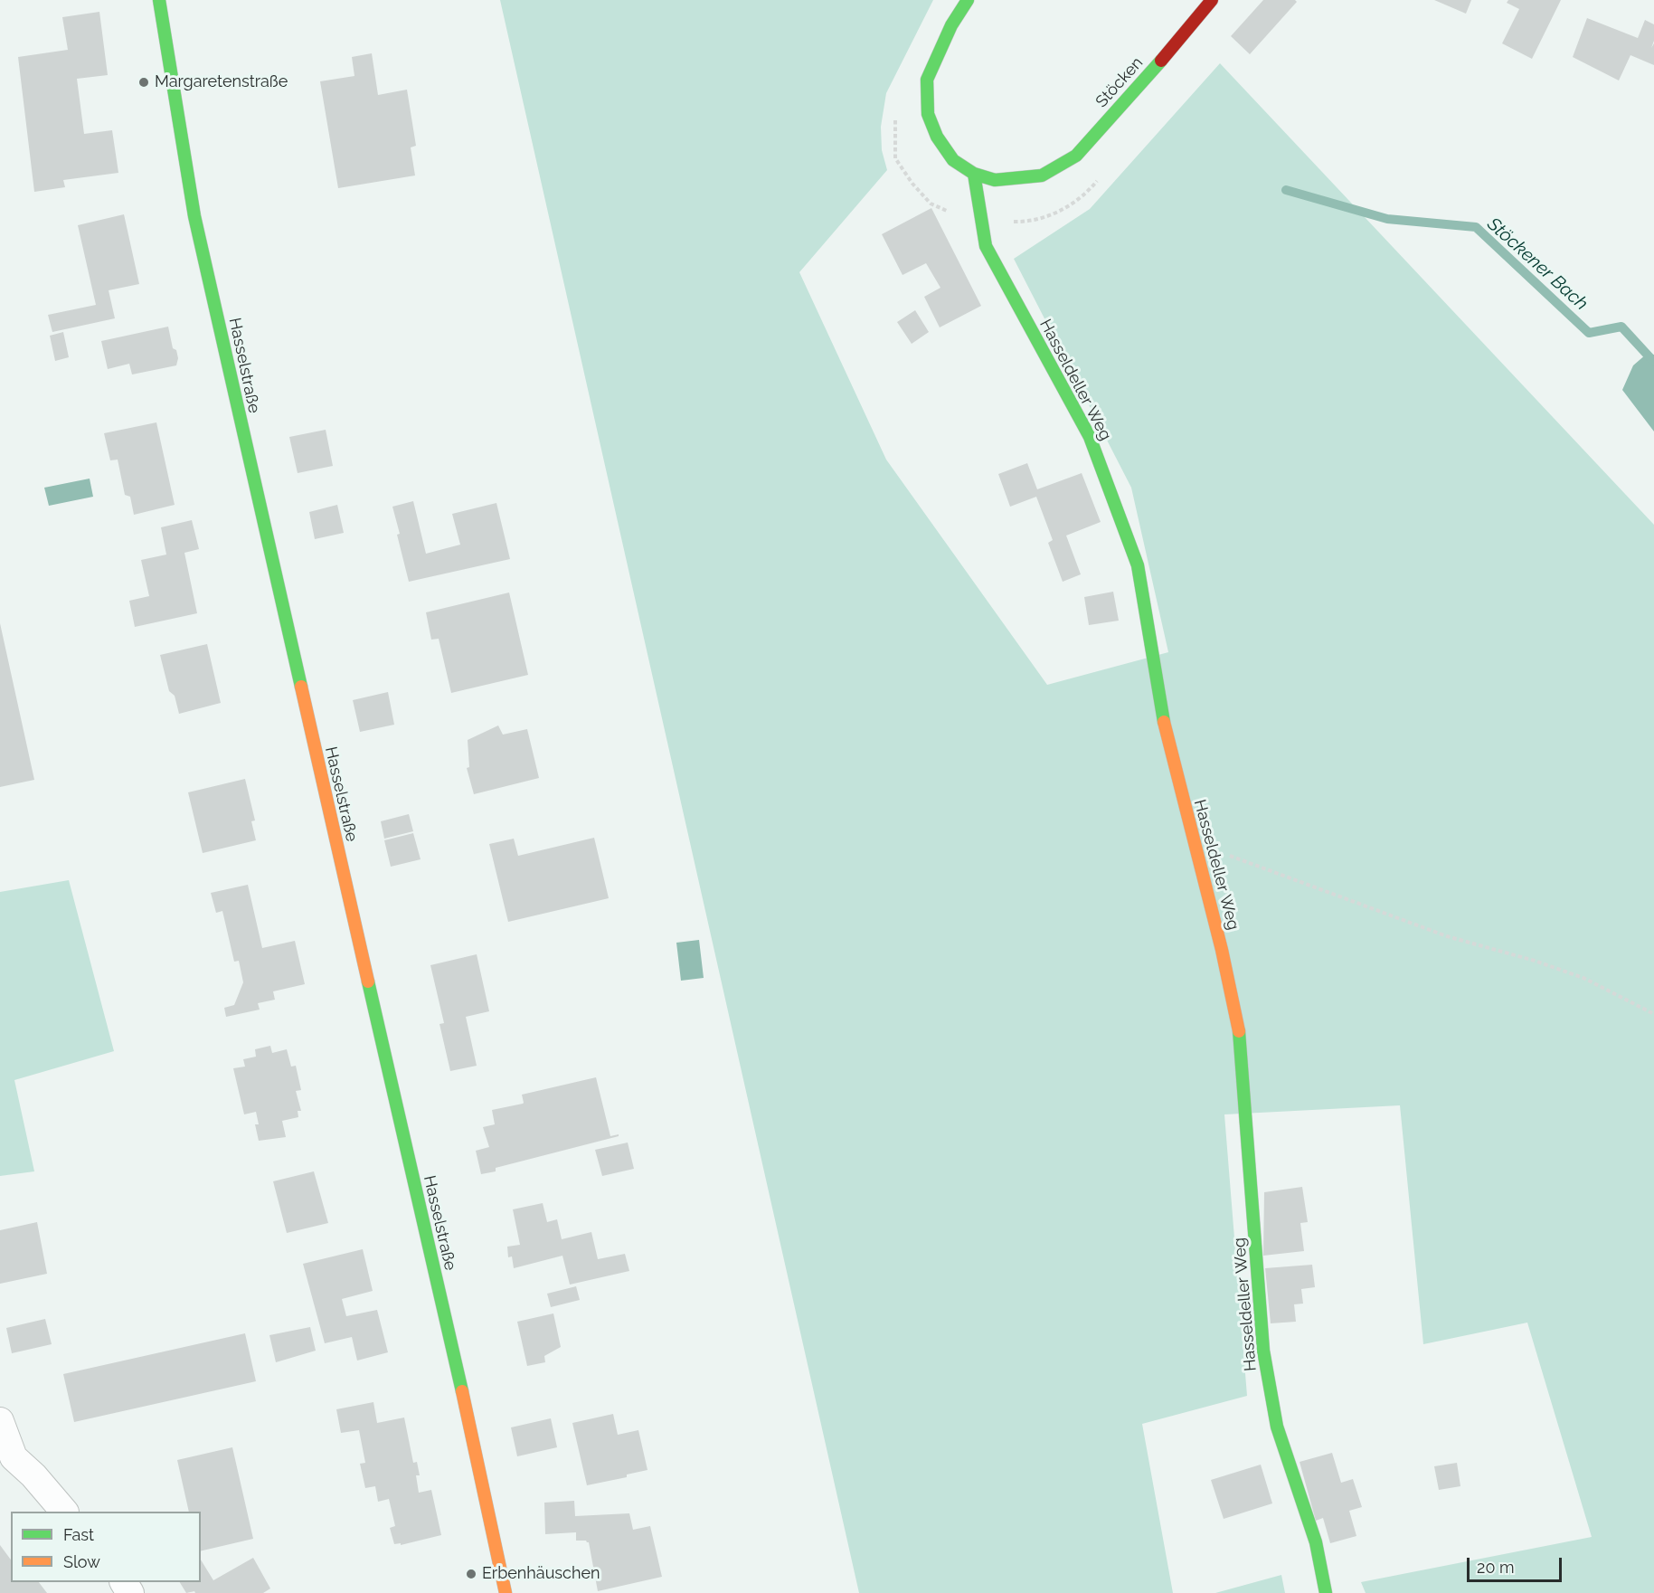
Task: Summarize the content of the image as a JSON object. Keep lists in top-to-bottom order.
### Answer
{
  "streets": {
    "street": ["Stöcken", "Hasselstraße", "Hasseldeller Weg"]
  },
  "crossings": [
    ["Stöcken", "Hasseldeller Weg"]
  ],
  "water": ["Stöckener Bach"],
  "places": ["Margaretenstraße", "Erbenhäuschen"],
  "legend": ["Fast", "Slow"],
  "scale_bar": "20 m"
}
